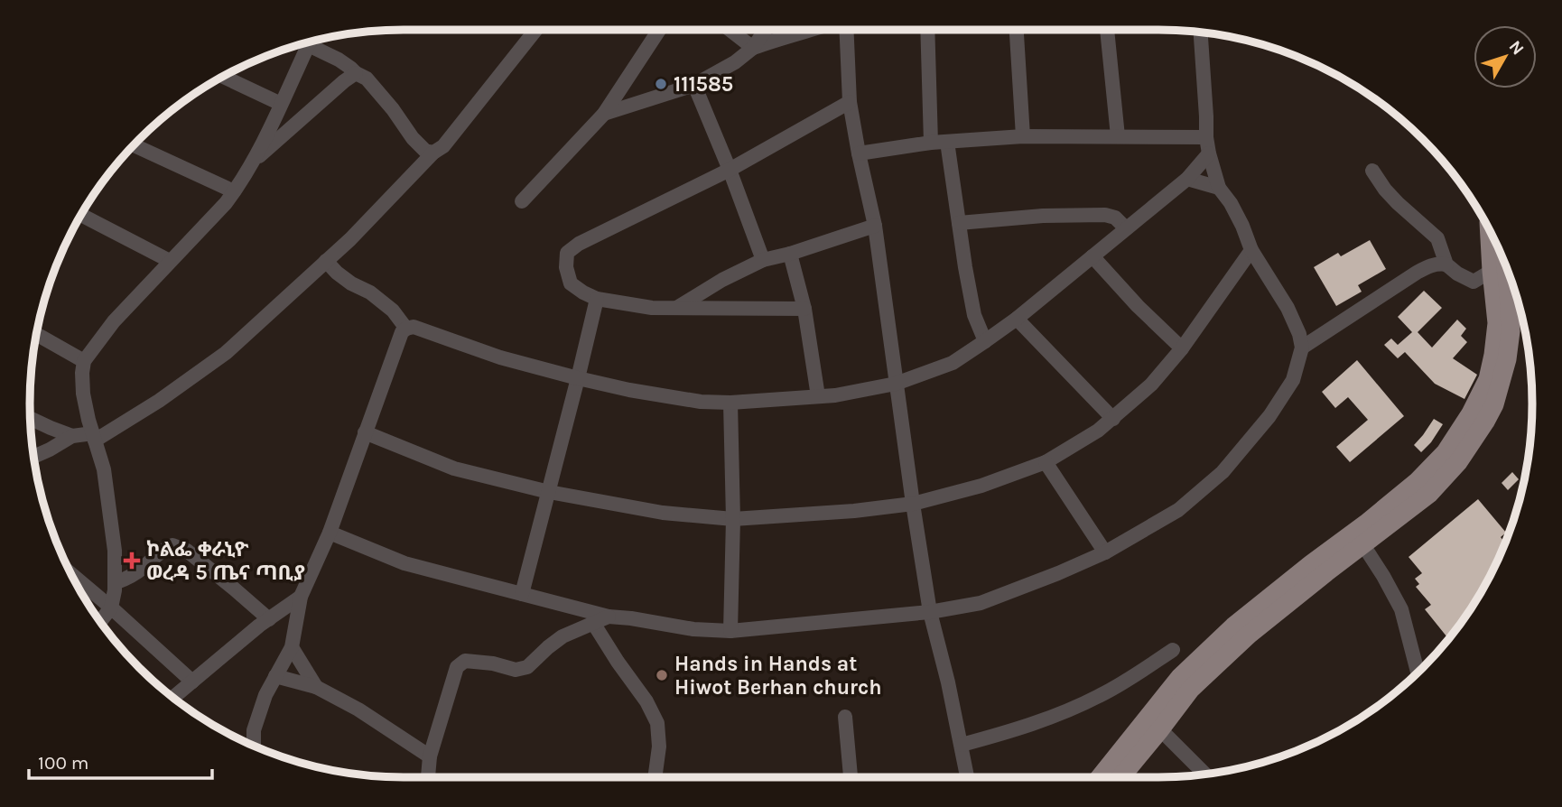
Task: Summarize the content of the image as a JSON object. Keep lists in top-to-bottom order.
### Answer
{
  "places": {
    "other": ["111585", "Hands in Hands at Hiwot Berhan church"],
    "health": ["ኮልፌ ቀራኒዮ ወረዳ 5 ጤና ጣቢያ"]
  },
  "scale_bar": "100 m",
  "north": "top right"
}
